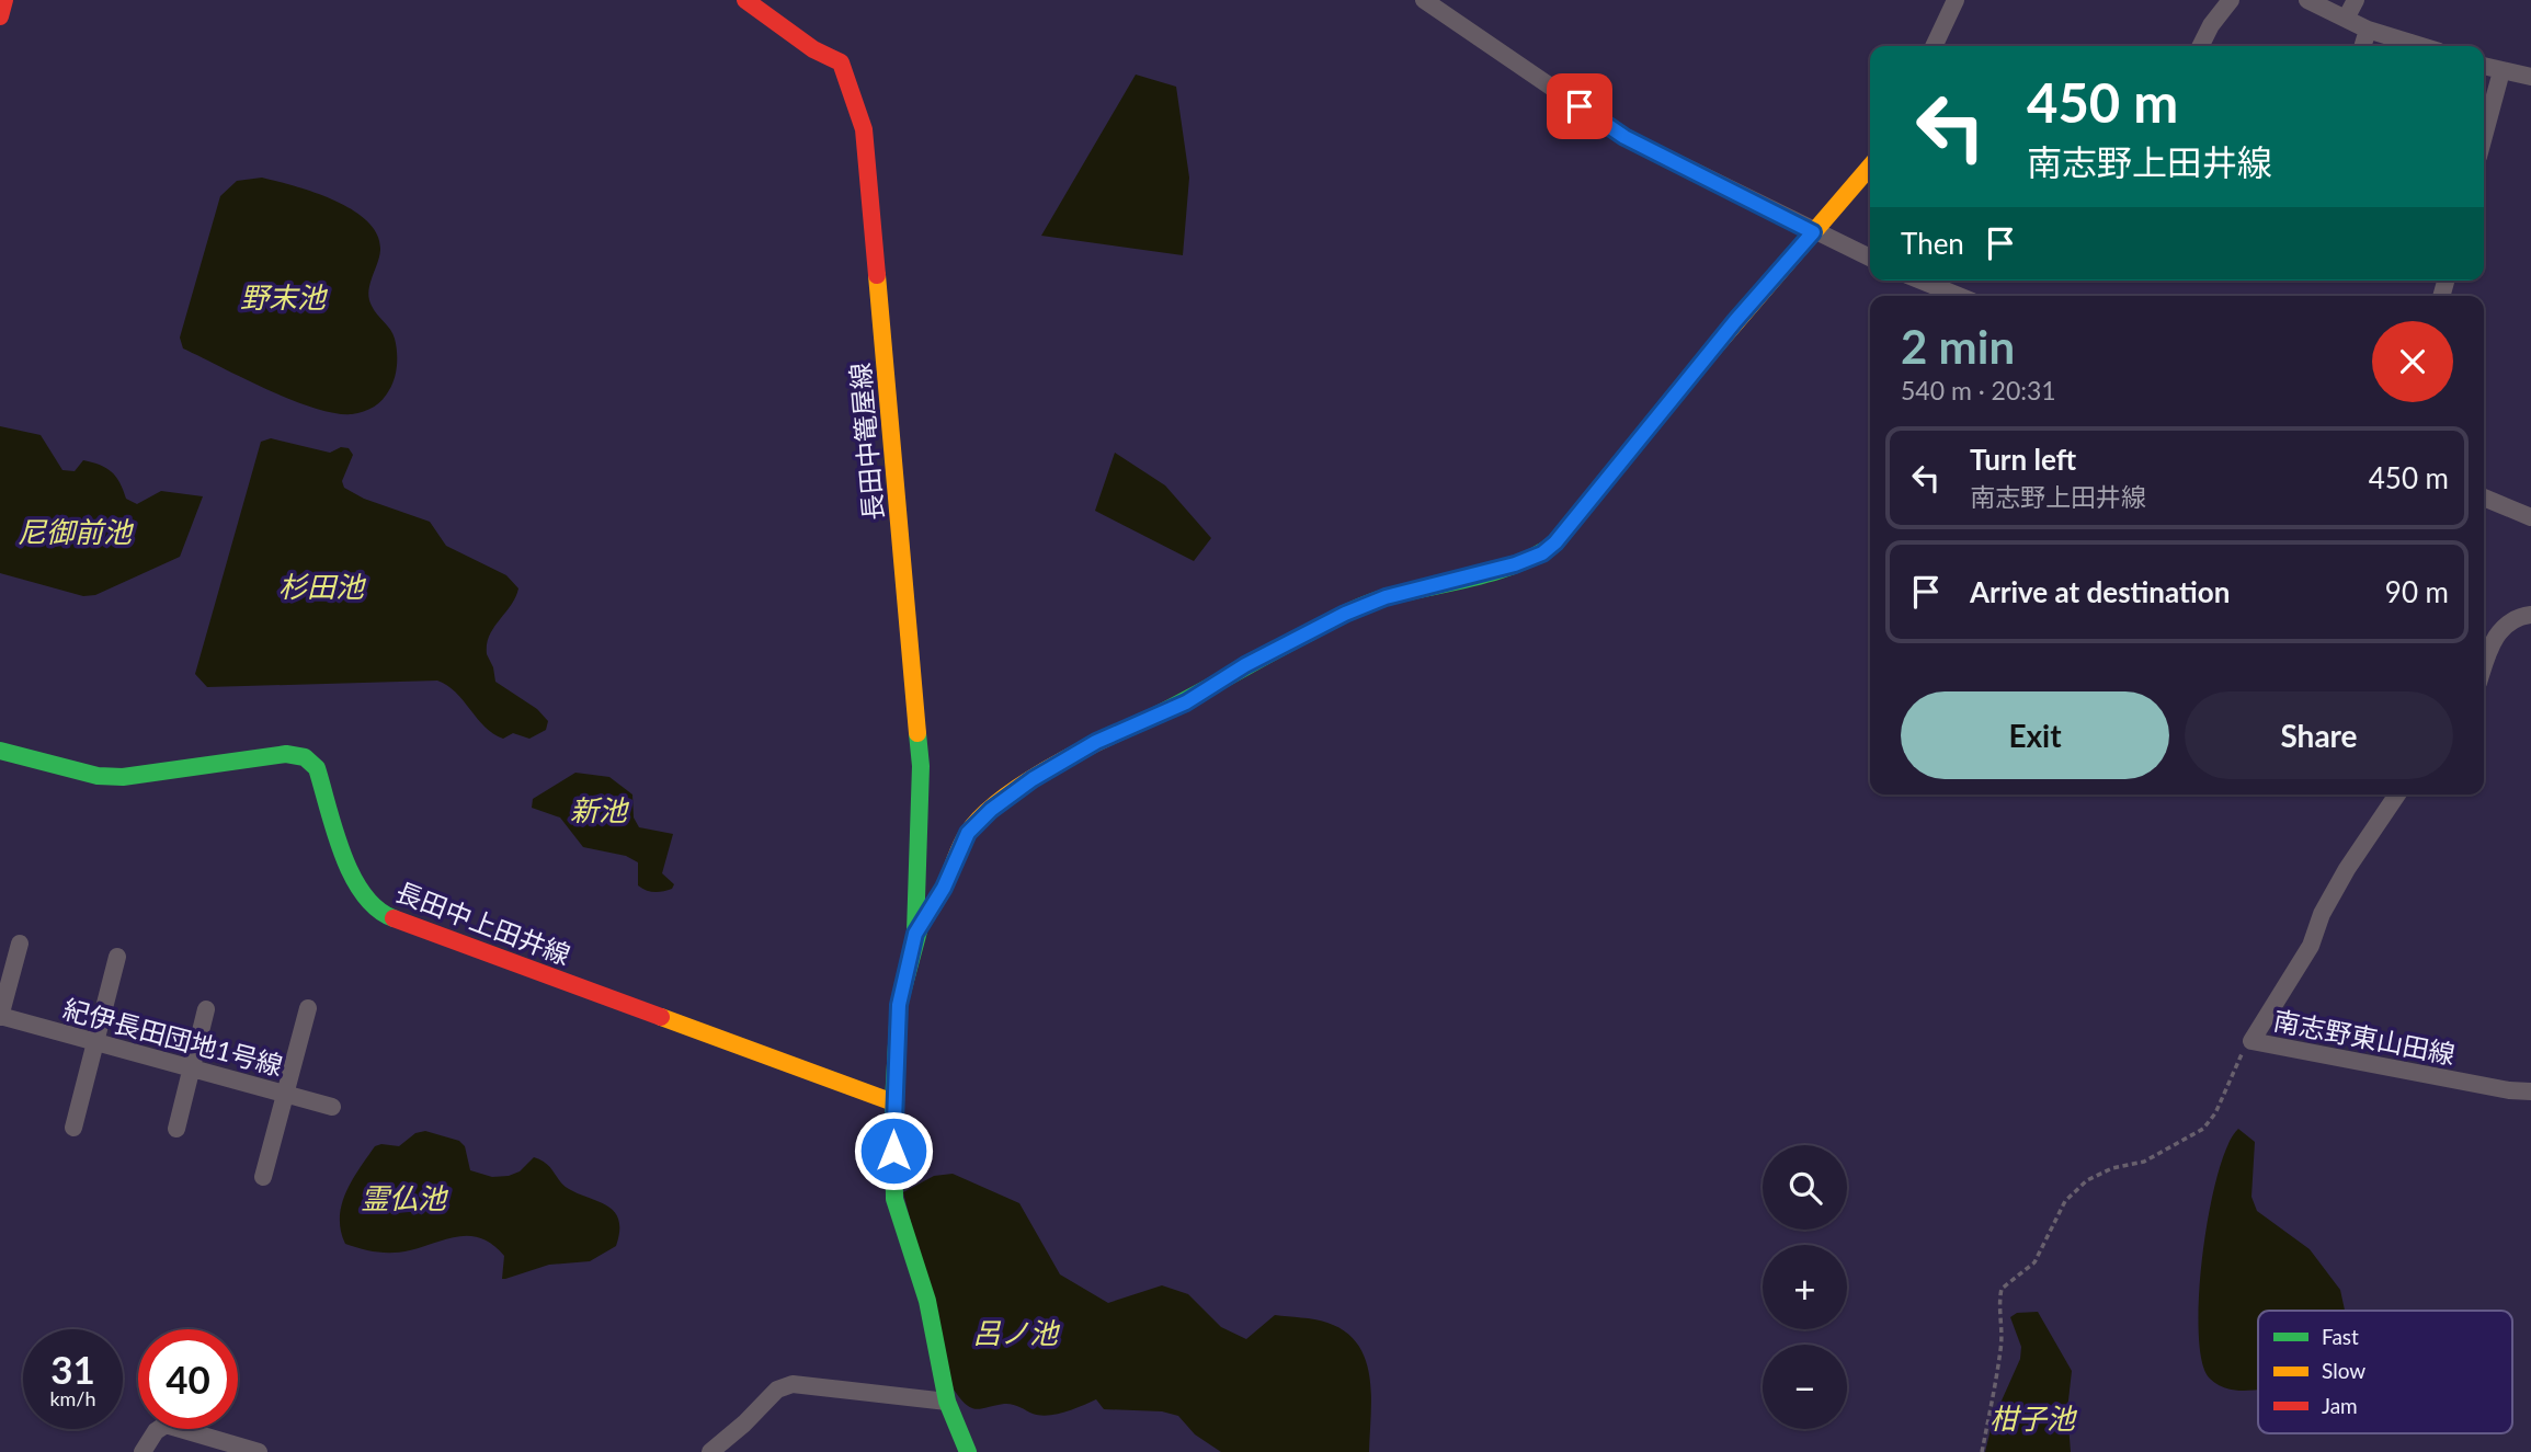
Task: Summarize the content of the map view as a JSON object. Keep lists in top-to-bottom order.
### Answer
{
  "streets": {
    "street": [
      "長田中篭屋線",
      "長田中上田井線",
      "紀伊長田団地1号線",
      "南志野東山田線"
    ]
  },
  "water": [
    "野末池",
    "尼御前池",
    "杉田池",
    "新池",
    "霊仏池",
    "呂ノ池",
    "柑子池"
  ],
  "legend": ["Fast", "Slow", "Jam"],
  "page": {
    "turn": ["450 m", "南志野上田井線"],
    "then": "Then",
    "heading": ["2 min", "540 m · 20:31"],
    "list": [
      {
        "name": "Turn left",
        "note": "南志野上田井線",
        "value": "450 m"
      },
      {
        "name": "Arrive at destination",
        "value": "90 m"
      }
    ],
    "buttons": ["Exit", "Share"],
    "map_buttons": ["+", "−"],
    "speed": "31 km/h",
    "limit": "40"
  }
}
